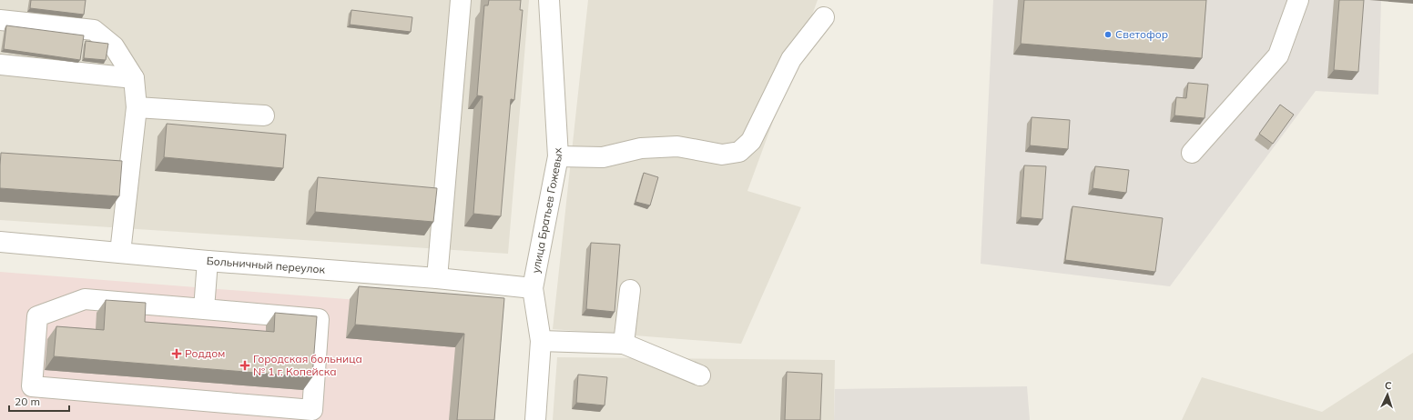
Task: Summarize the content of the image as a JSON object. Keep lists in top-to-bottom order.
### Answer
{
  "streets": {
    "street": ["улица Братьев Гожевых", "Больничный переулок"]
  },
  "crossings": [
    ["улица Братьев Гожевых", "Больничный переулок"]
  ],
  "places": {
    "other": ["Светофор"],
    "health": ["Роддом", "Городская больница № 1 г. Копейска"]
  },
  "scale_bar": "20 m",
  "north": "top"
}
